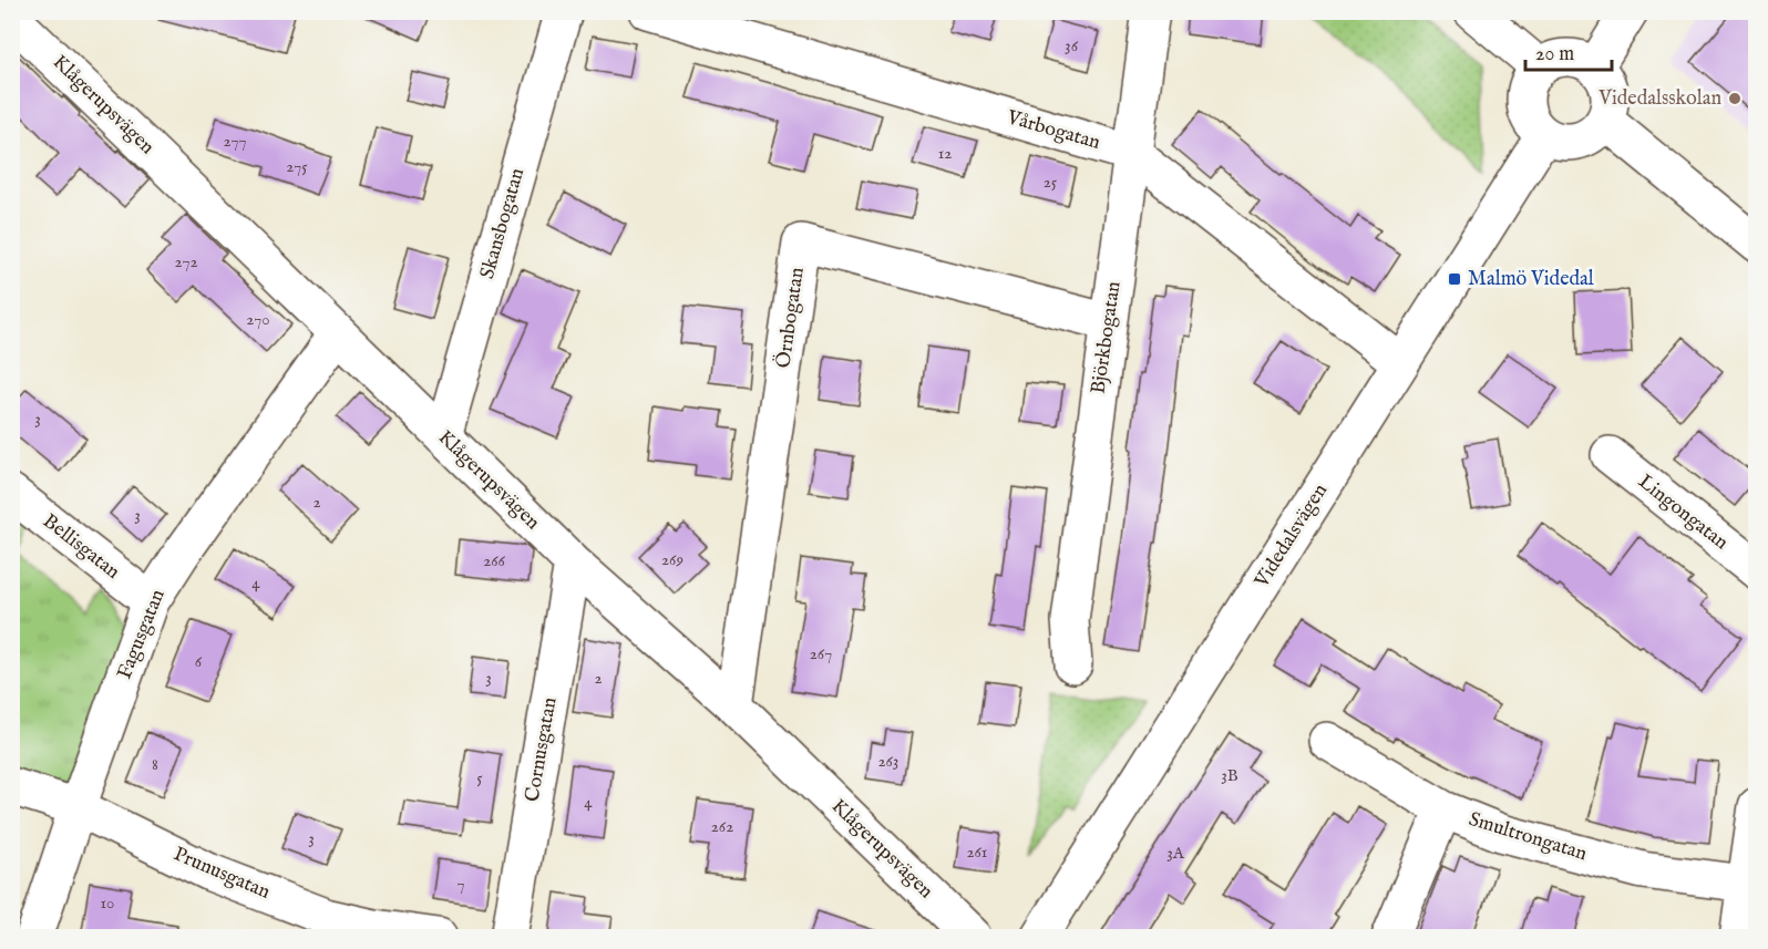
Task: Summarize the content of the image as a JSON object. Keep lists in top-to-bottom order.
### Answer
{
  "streets": {
    "street": [
      "Klågerupsvägen",
      "Vårbogatan",
      "Skansbogatan",
      "Örnbogatan",
      "Björkbogatan",
      "Lingongatan",
      "Videdalsvägen",
      "Bellisgatan",
      "Fagusgatan",
      "Cornusgatan",
      "Smultrongatan",
      "Prunusgatan"
    ]
  },
  "crossings": [
    ["Klågerupsvägen", "Skansbogatan"],
    ["Klågerupsvägen", "Örnbogatan"],
    ["Klågerupsvägen", "Fagusgatan"],
    ["Klågerupsvägen", "Cornusgatan"],
    ["Vårbogatan", "Björkbogatan"],
    ["Vårbogatan", "Videdalsvägen"],
    ["Örnbogatan", "Björkbogatan"],
    ["Bellisgatan", "Fagusgatan"],
    ["Fagusgatan", "Prunusgatan"]
  ],
  "places": {
    "other": ["Videdalsskolan"],
    "transit": ["Malmö Videdal"]
  },
  "house_numbers": [
    "36",
    "277",
    "12",
    "275",
    "25",
    "272",
    "270",
    "3",
    "2",
    "3",
    "269",
    "266",
    "4",
    "267",
    "6",
    "3",
    "2",
    "263",
    "8",
    "3B",
    "5",
    "4",
    "262",
    "3",
    "261",
    "3A",
    "7",
    "10"
  ],
  "scale_bar": "20 m"
}
